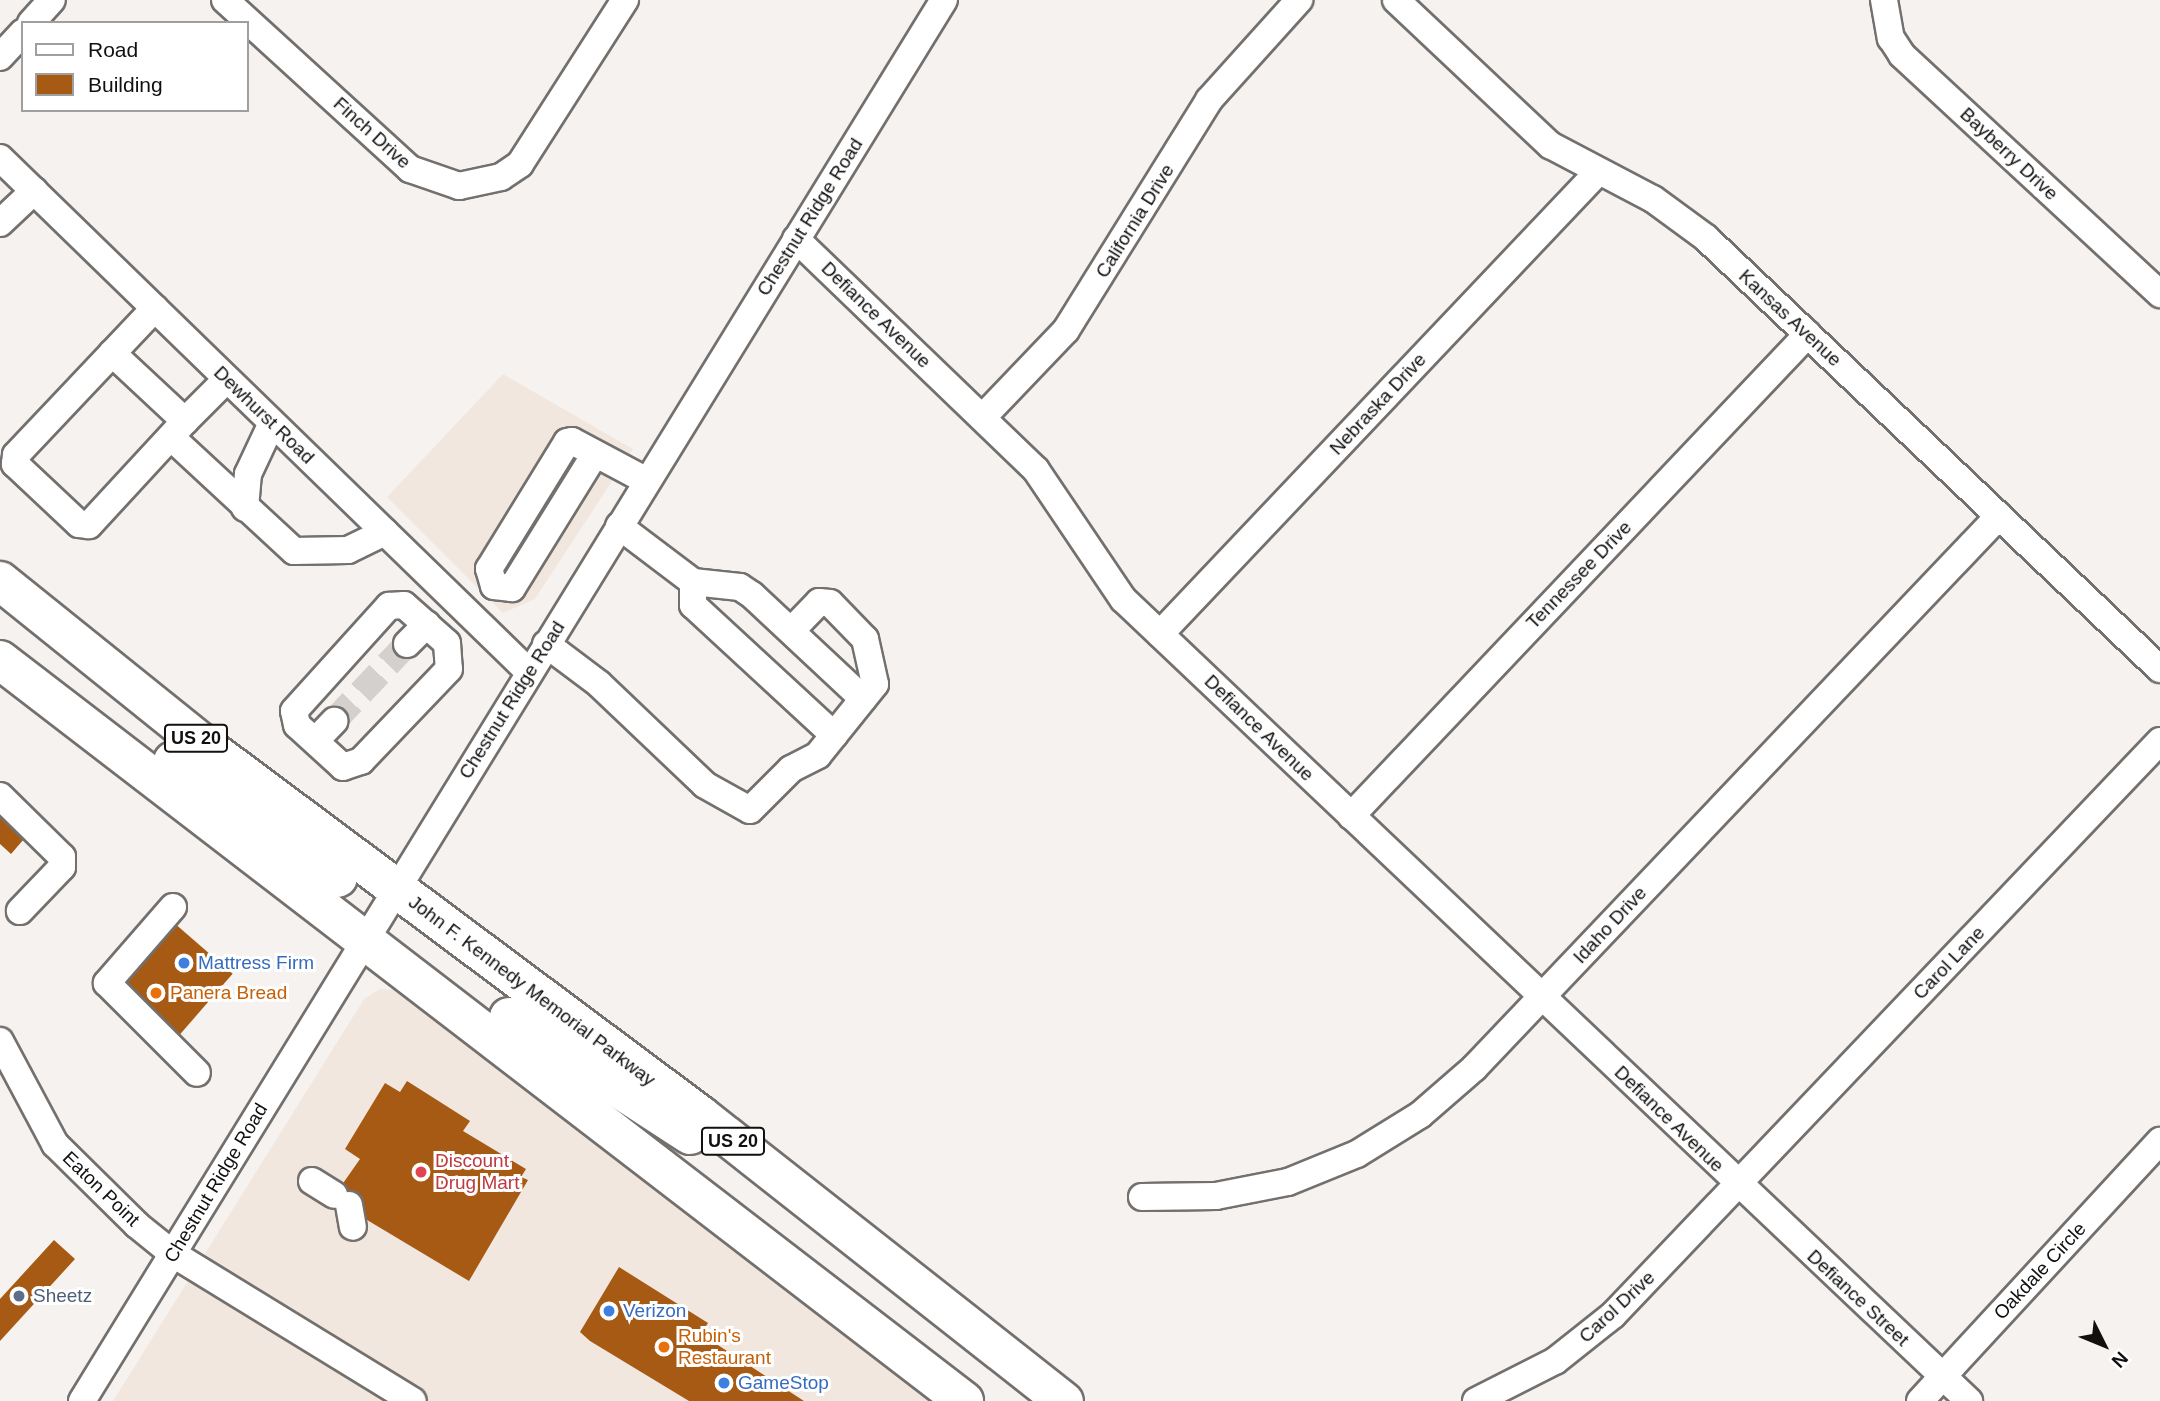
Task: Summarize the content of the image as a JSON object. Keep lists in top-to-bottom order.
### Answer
{
  "streets": {
    "highway": ["US 20", "John F. Kennedy Memorial Parkway"],
    "street": [
      "Finch Drive",
      "Bayberry Drive",
      "Chestnut Ridge Road",
      "California Drive",
      "Defiance Avenue",
      "Kansas Avenue",
      "Nebraska Drive",
      "Dewhurst Road",
      "Tennessee Drive",
      "Idaho Drive",
      "Carol Lane",
      "Eaton Point",
      "Oakdale Circle",
      "Defiance Street",
      "Carol Drive"
    ]
  },
  "crossings": [
    ["Chestnut Ridge Road", "Defiance Avenue"],
    ["Chestnut Ridge Road", "Dewhurst Road"],
    ["Chestnut Ridge Road", "US 20"],
    ["Chestnut Ridge Road", "John F. Kennedy Memorial Parkway"],
    ["Chestnut Ridge Road", "Eaton Point"],
    ["California Drive", "Defiance Avenue"],
    ["Defiance Avenue", "Nebraska Drive"],
    ["Defiance Avenue", "Tennessee Drive"],
    ["Defiance Avenue", "Idaho Drive"],
    ["Defiance Avenue", "Carol Lane"],
    ["Defiance Avenue", "Defiance Street"],
    ["Defiance Avenue", "Carol Drive"],
    ["Kansas Avenue", "Nebraska Drive"],
    ["Kansas Avenue", "Tennessee Drive"],
    ["Kansas Avenue", "Idaho Drive"],
    ["Carol Lane", "Defiance Street"],
    ["Carol Lane", "Carol Drive"],
    ["Oakdale Circle", "Defiance Street"],
    ["Defiance Street", "Carol Drive"]
  ],
  "places": [
    "Mattress Firm",
    "Panera Bread",
    "Discount Drug Mart",
    "Sheetz",
    "Verizon",
    "Rubin's Restaurant",
    "GameStop"
  ],
  "legend": ["Road", "Building"],
  "north": "bottom right"
}
